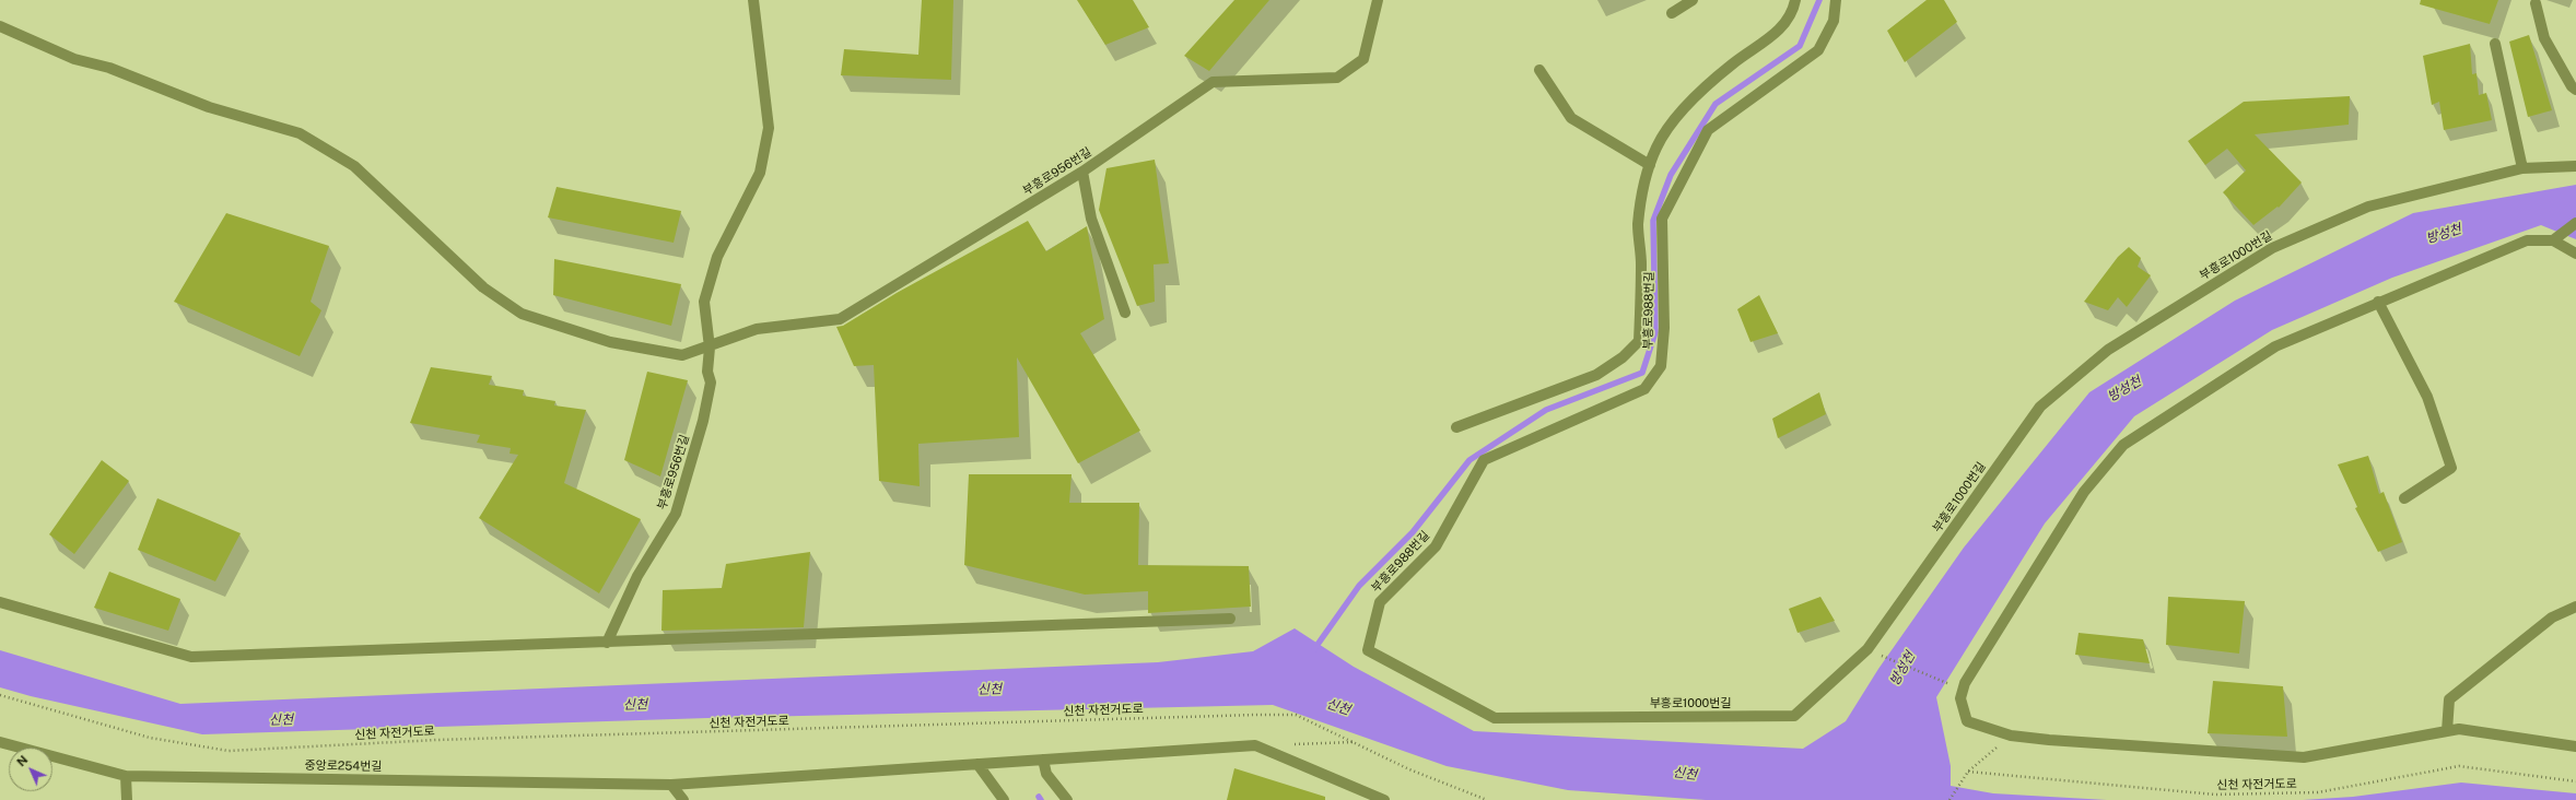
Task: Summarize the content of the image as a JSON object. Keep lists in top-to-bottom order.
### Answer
{
  "streets": {
    "street": [
      "부흥로956번길",
      "부흥로1000번길",
      "부흥로988번길",
      "중앙로254번길"
    ],
    "path": ["신천 자전거도로"]
  },
  "crossings": [
    ["부흥로1000번길", "부흥로988번길"]
  ],
  "water": ["방성천", "신천"],
  "north": "top left"
}
